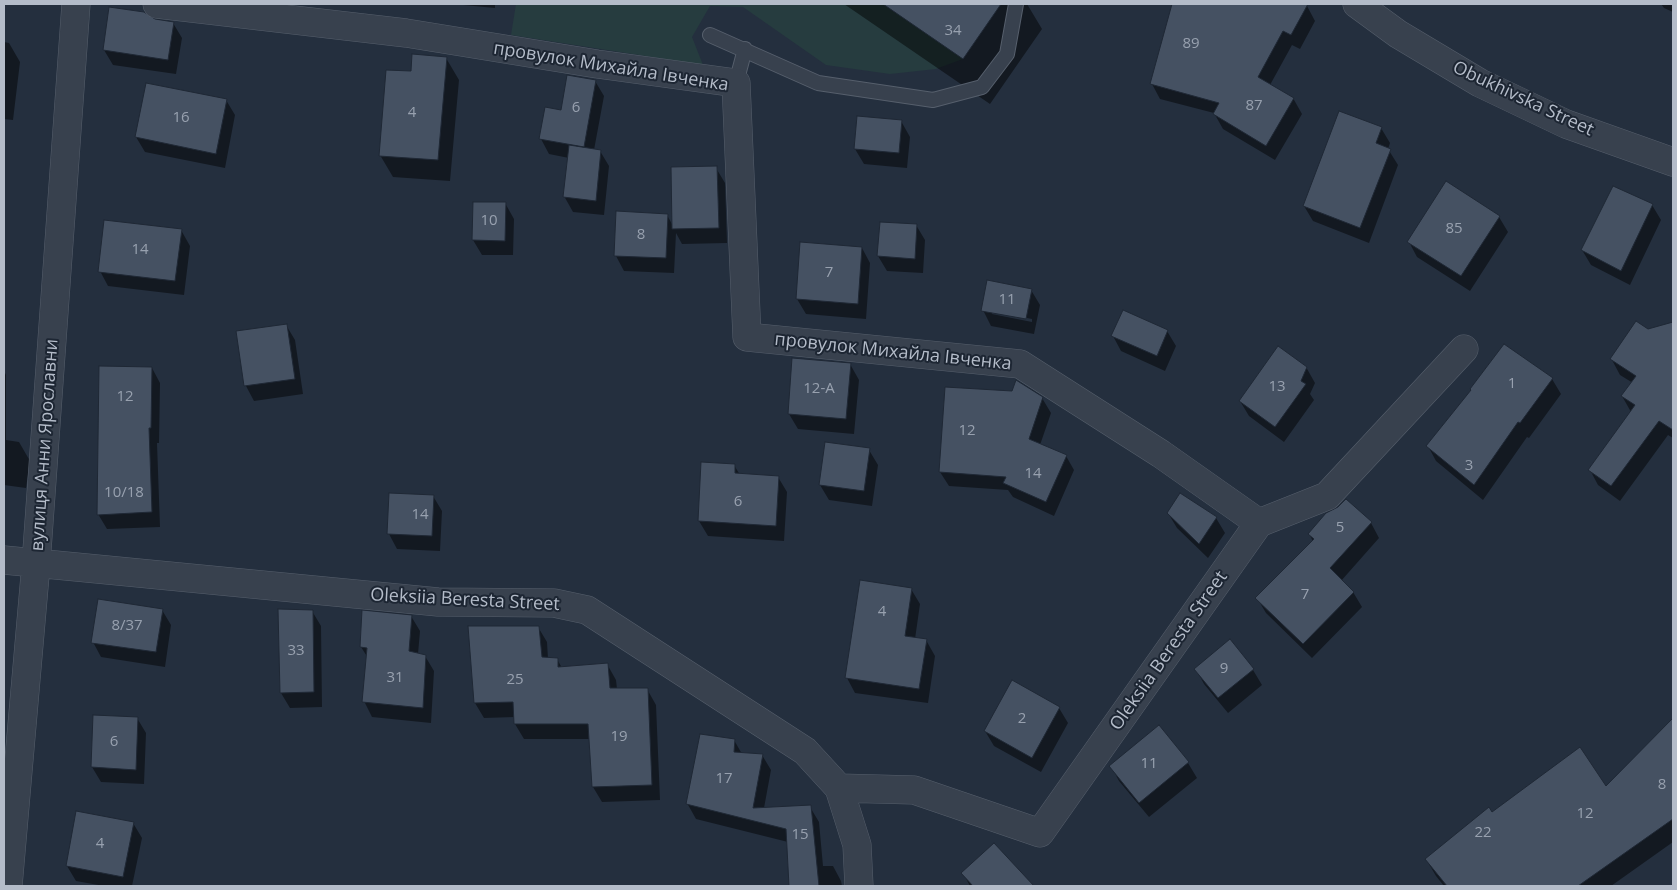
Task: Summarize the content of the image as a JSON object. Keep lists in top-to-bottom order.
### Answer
{
  "streets": {
    "street": [
      "провулок Михайла Івченка",
      "Obukhivska Street",
      "вулиця Анни Ярославни",
      "Oleksiia Beresta Street"
    ]
  },
  "crossings": [
    ["провулок Михайла Івченка", "Oleksiia Beresta Street"],
    ["вулиця Анни Ярославни", "Oleksiia Beresta Street"]
  ],
  "house_numbers": [
    "34",
    "89",
    "87",
    "6",
    "4",
    "16",
    "10",
    "85",
    "8",
    "14",
    "7",
    "11",
    "1",
    "13",
    "12-А",
    "12",
    "12",
    "3",
    "14",
    "10/18",
    "6",
    "14",
    "5",
    "7",
    "4",
    "8/37",
    "33",
    "9",
    "31",
    "25",
    "2",
    "19",
    "6",
    "11",
    "17",
    "8",
    "12",
    "22",
    "15",
    "4"
  ]
}
